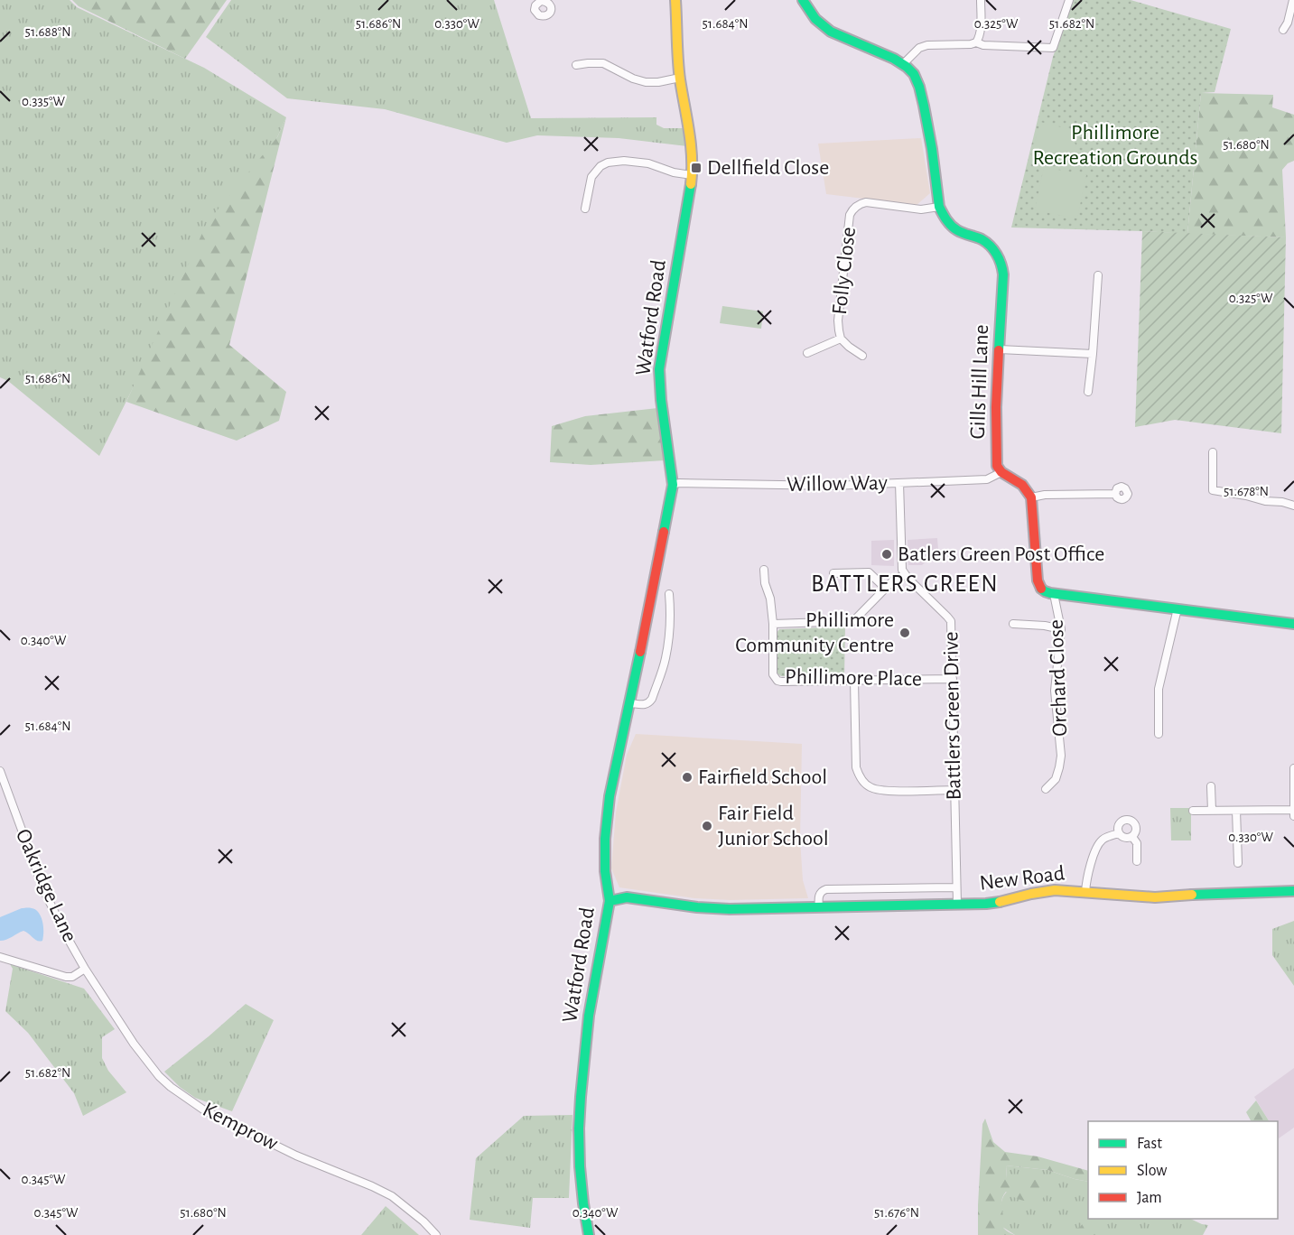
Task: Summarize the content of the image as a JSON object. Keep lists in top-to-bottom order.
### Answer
{
  "streets": {
    "street": [
      "Folly Close",
      "Watford Road",
      "Gills Hill Lane",
      "Willow Way",
      "Phillimore Place",
      "Orchard Close",
      "Battlers Green Drive",
      "New Road",
      "Oakridge Lane",
      "Kemprow"
    ]
  },
  "crossings": [
    ["Folly Close", "Gills Hill Lane"],
    ["Watford Road", "Willow Way"],
    ["Watford Road", "New Road"],
    ["Gills Hill Lane", "Willow Way"],
    ["Phillimore Place", "Battlers Green Drive"],
    ["Battlers Green Drive", "New Road"],
    ["Oakridge Lane", "Kemprow"]
  ],
  "districts": ["BATTLERS GREEN"],
  "parks": ["Phillimore Recreation Grounds"],
  "places": {
    "transit": ["Dellfield Close"],
    "other": [
      "Batlers Green Post Office",
      "Phillimore Community Centre",
      "Fairfield School",
      "Fair Field Junior School"
    ]
  },
  "legend": ["Fast", "Slow", "Jam"],
  "coordinates": [
    "0.325°W",
    "51.686°N",
    "0.330°W",
    "51.684°N",
    "51.682°N",
    "51.688°N",
    "0.335°W",
    "51.680°N",
    "51.678°N",
    "0.340°W",
    "0.345°W",
    "51.676°N"
  ]
}
